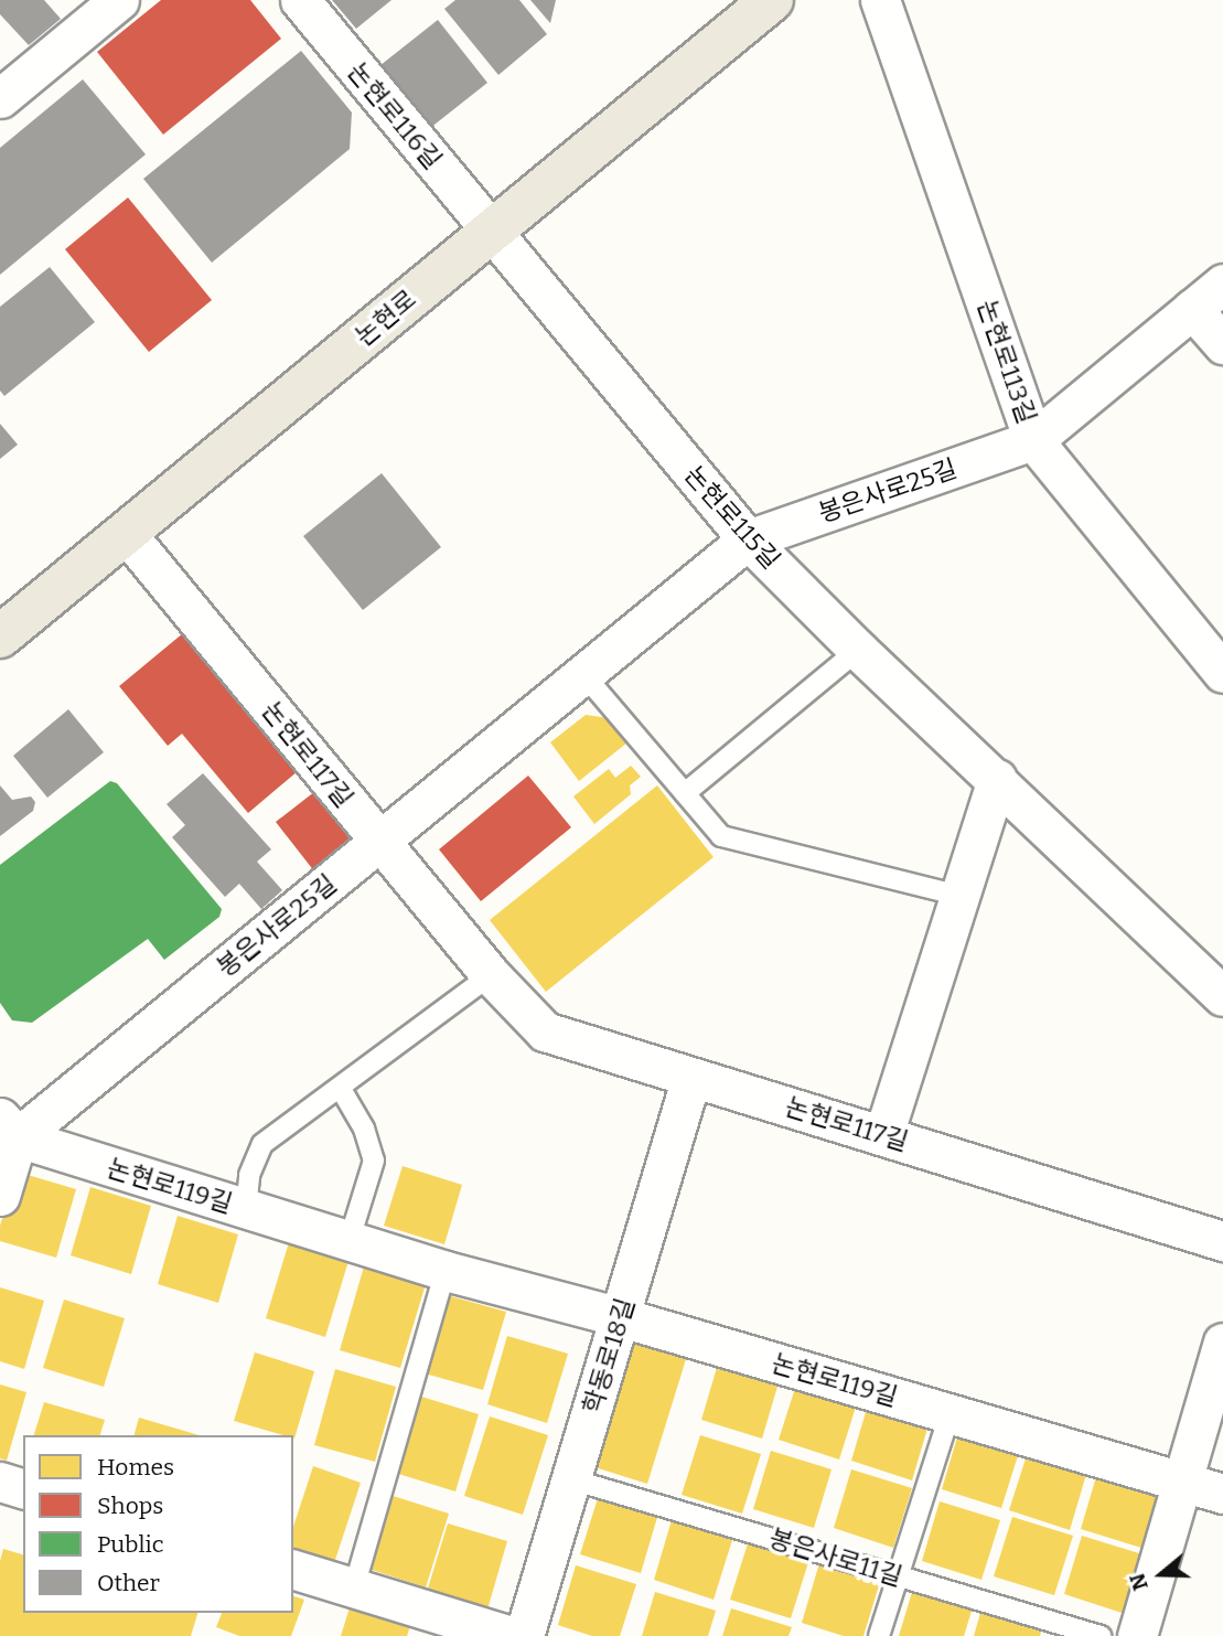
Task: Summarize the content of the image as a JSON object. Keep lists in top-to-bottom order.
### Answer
{
  "streets": {
    "main road": ["논현로"],
    "street": [
      "논현로116길",
      "논현로113길",
      "봉은사로25길",
      "논현로115길",
      "논현로117길",
      "논현로119길",
      "학동로18길"
    ],
    "lane": ["봉은사로11길"]
  },
  "crossings": [
    ["논현로116길", "논현로"],
    ["논현로116길", "논현로115길"],
    ["논현로", "논현로115길"],
    ["논현로", "논현로117길"],
    ["논현로113길", "봉은사로25길"],
    ["봉은사로25길", "논현로115길"],
    ["봉은사로25길", "논현로117길"],
    ["봉은사로25길", "논현로119길"],
    ["논현로117길", "학동로18길"],
    ["논현로119길", "학동로18길"],
    ["학동로18길", "봉은사로11길"]
  ],
  "legend": [
    "Homes",
    "Shops",
    "Public",
    "Other"
  ],
  "north": "left"
}
